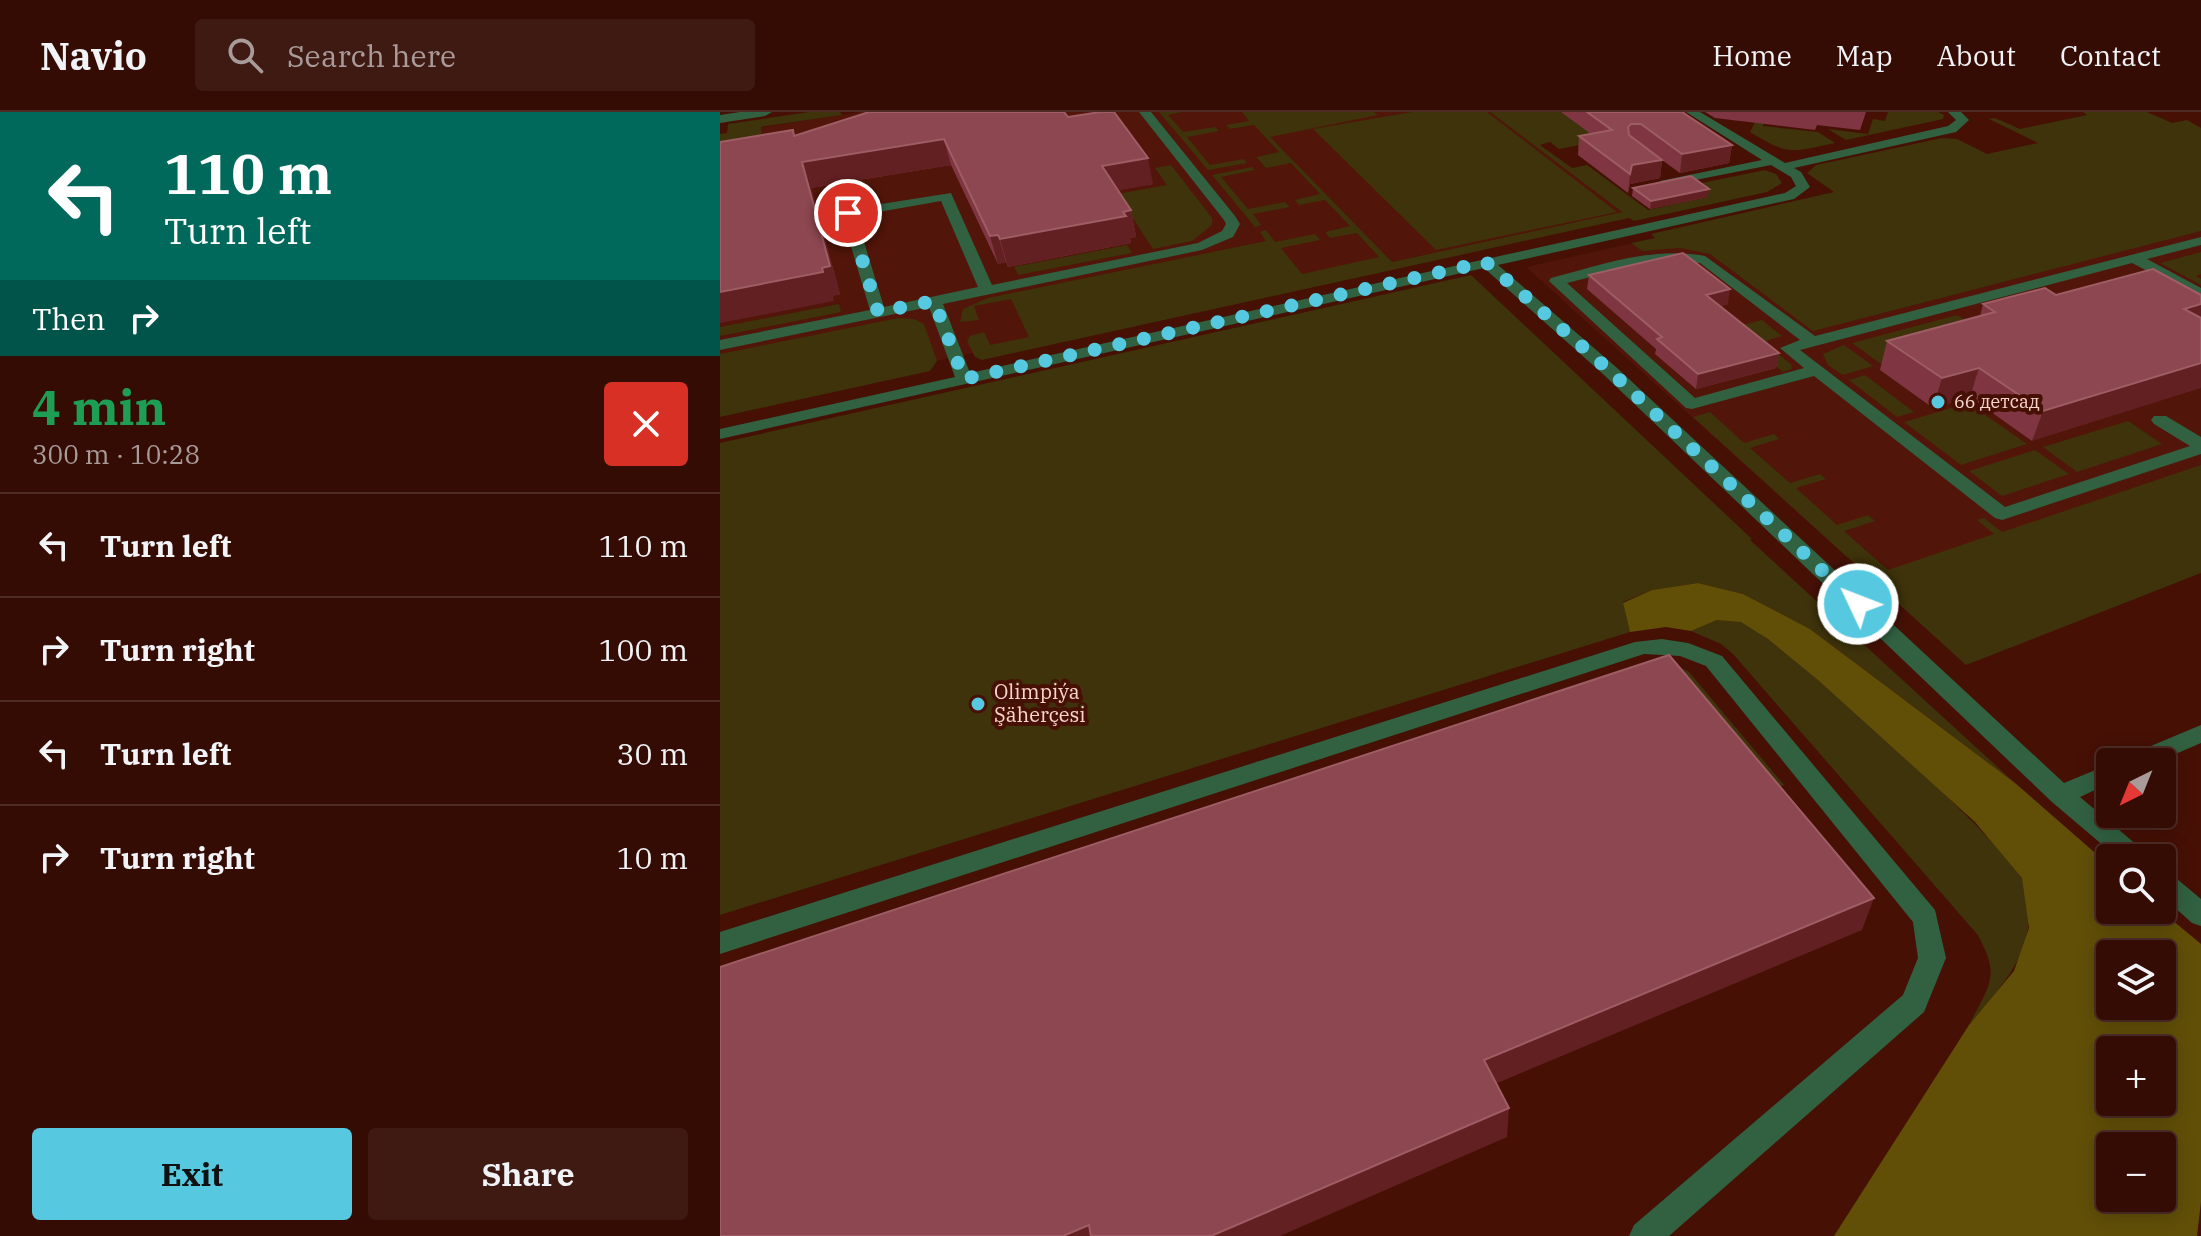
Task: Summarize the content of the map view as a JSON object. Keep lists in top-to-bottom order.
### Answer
{
  "places": ["66 детсад", "Olimpiýa Şäherçesi"],
  "north": "bottom left",
  "page": {
    "header": "Navio",
    "search": "Search here",
    "nav": [
      "Home",
      "Map",
      "About",
      "Contact"
    ],
    "turn": ["110 m", "Turn left"],
    "then": "Then",
    "heading": ["4 min", "300 m · 10:28"],
    "list": [
      {
        "name": "Turn left",
        "value": "110 m"
      },
      {
        "name": "Turn right",
        "value": "100 m"
      },
      {
        "name": "Turn left",
        "value": "30 m"
      },
      {
        "name": "Turn right",
        "value": "10 m"
      }
    ],
    "map_buttons": ["+", "−"],
    "buttons": ["Exit", "Share"]
  }
}
